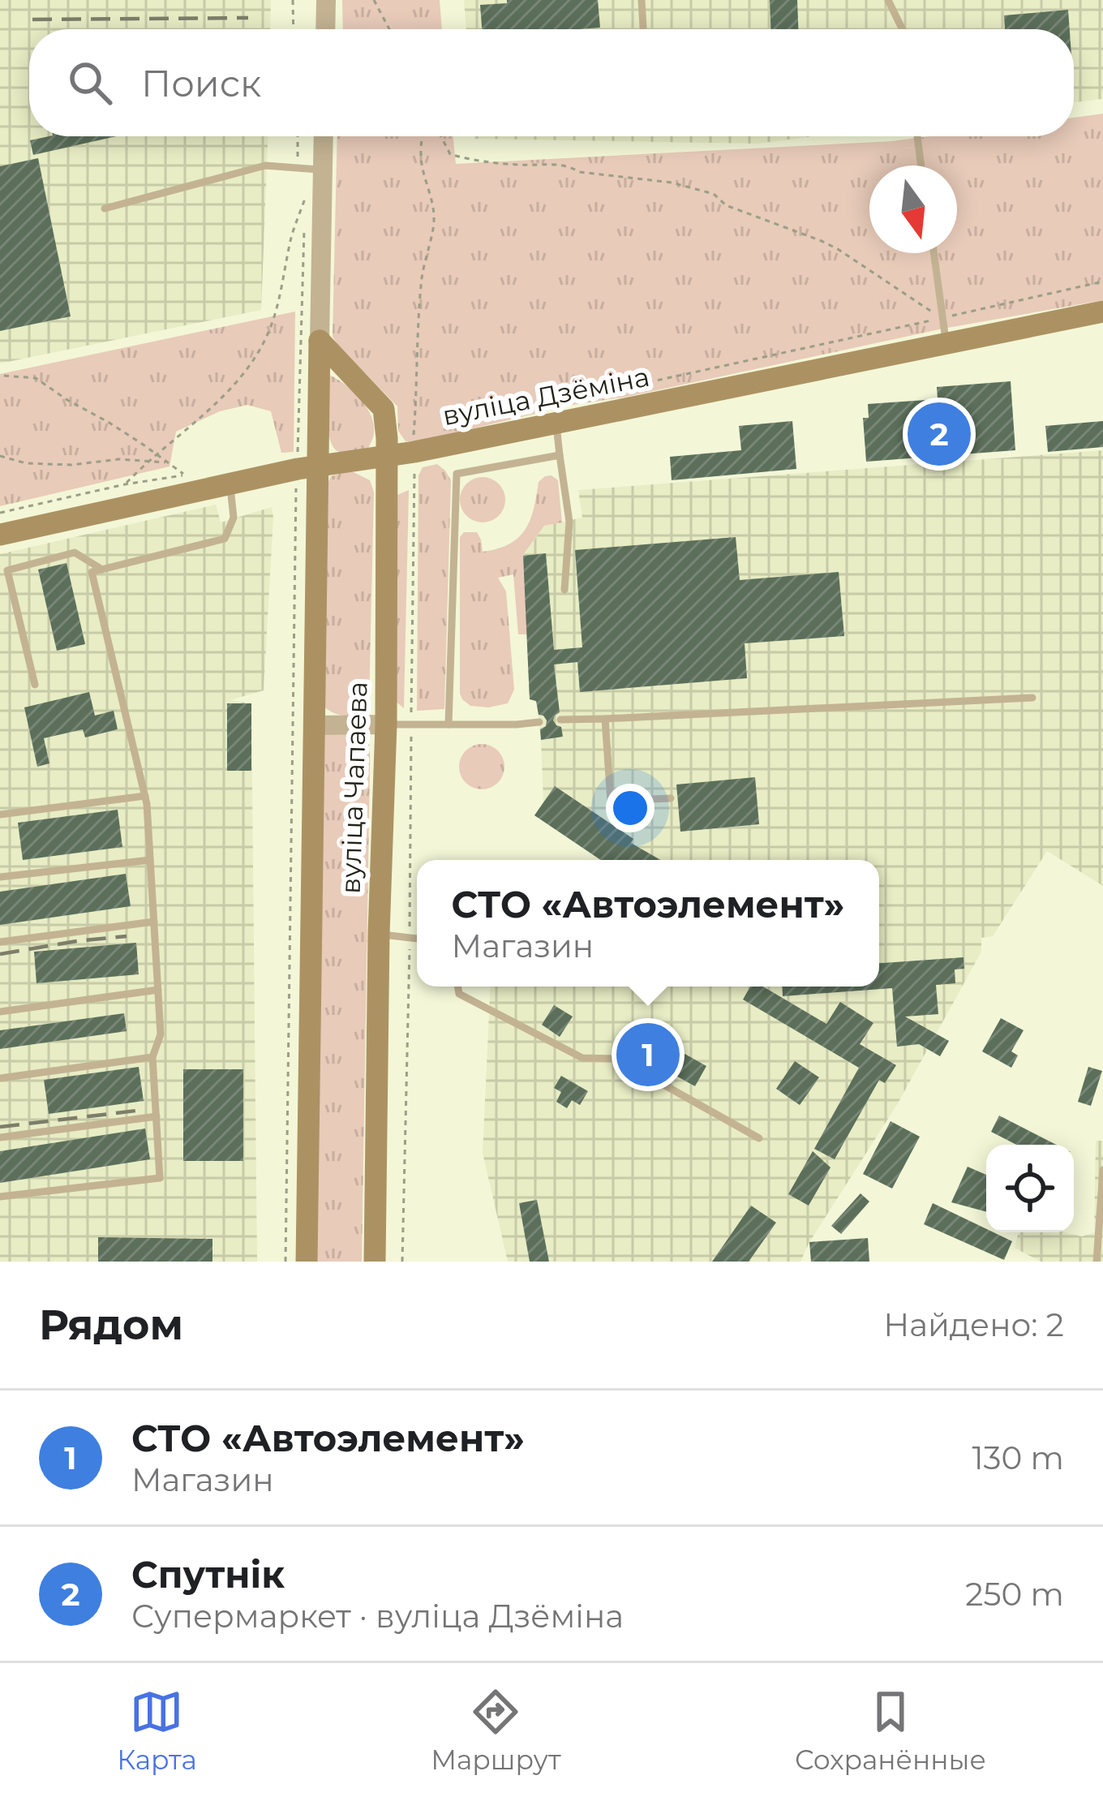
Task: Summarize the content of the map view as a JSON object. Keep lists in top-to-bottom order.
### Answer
{
  "streets": {
    "main road": ["вуліца Дзёміна", "вуліца Чапаева"]
  },
  "crossings": [
    ["вуліца Дзёміна", "вуліца Чапаева"]
  ],
  "north": "bottom",
  "page": {
    "search": "Поиск",
    "pins": ["2", "1"],
    "popup": ["СТО «Автоэлемент»", "Магазин"],
    "heading": ["Рядом", "Найдено: 2"],
    "list": [
      {
        "mark": "1",
        "name": "СТО «Автоэлемент»",
        "note": "Магазин",
        "value": "130 m"
      },
      {
        "mark": "2",
        "name": "Спутнік",
        "note": "Супермаркет · вуліца Дзёміна",
        "value": "250 m"
      }
    ],
    "nav": ["Карта", "Маршрут", "Сохранённые"]
  }
}
